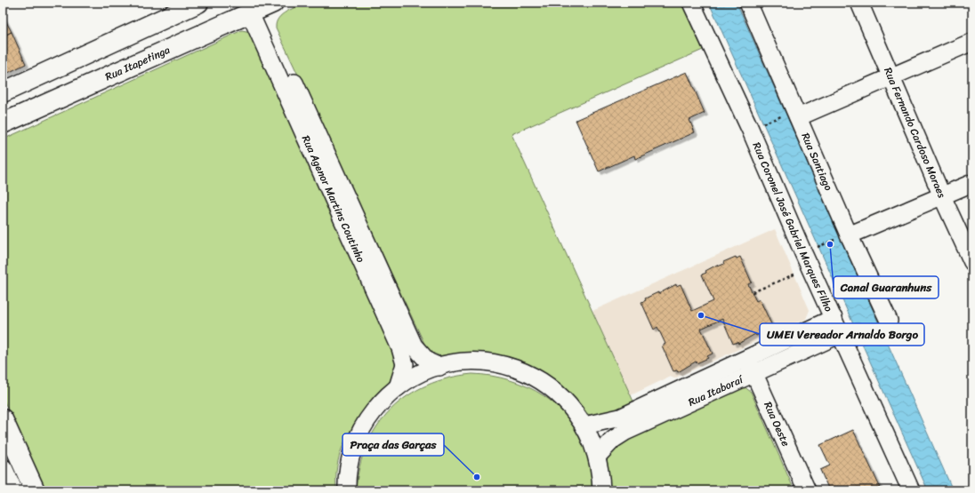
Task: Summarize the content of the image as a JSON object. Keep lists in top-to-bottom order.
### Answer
{
  "streets": {
    "street": [
      "Rua Itapetinga",
      "Rua Fernando Cardoso Moraes",
      "Rua Santiago",
      "Rua Agenor Martins Coutinho",
      "Rua Coronel José Gabriel Marques Filho",
      "Rua Itaboraí",
      "Rua Oeste"
    ]
  },
  "crossings": [
    ["Rua Itapetinga", "Rua Agenor Martins Coutinho"],
    ["Rua Coronel José Gabriel Marques Filho", "Rua Itaboraí"],
    ["Rua Itaboraí", "Rua Oeste"]
  ],
  "places": ["Canal Guaranhuns", "UMEI Vereador Arnaldo Borgo", "Praça das Garças"]
}
